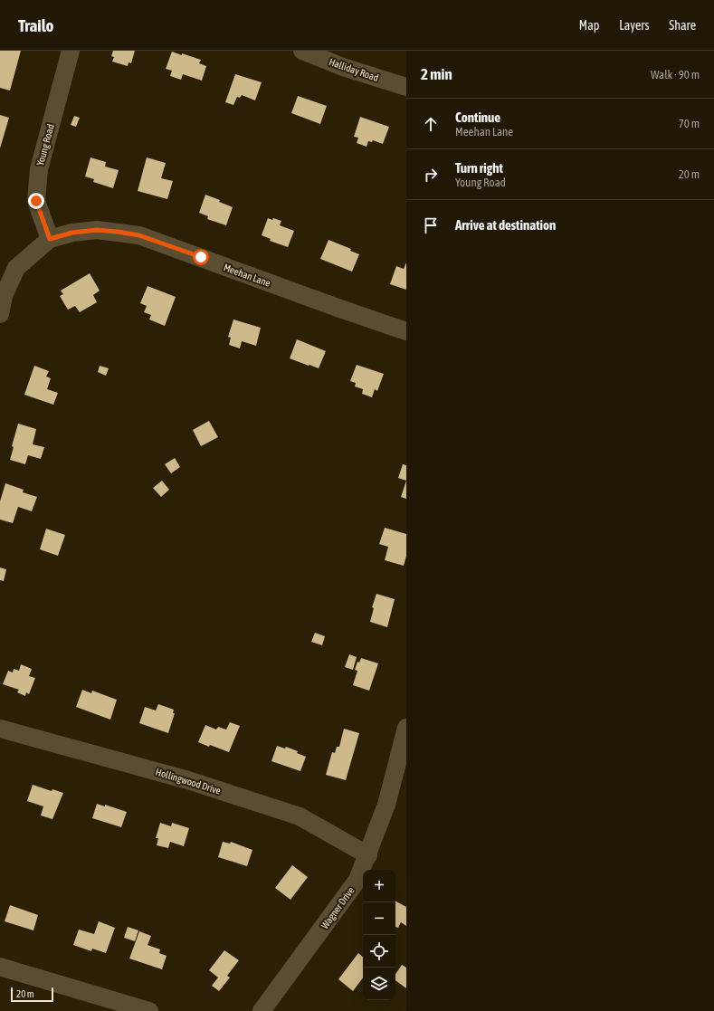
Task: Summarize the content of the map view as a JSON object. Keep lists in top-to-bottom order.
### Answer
{
  "streets": {
    "street": [
      "Halliday Road",
      "Young Road",
      "Meehan Lane",
      "Hollingwood Drive",
      "Wagner Drive"
    ]
  },
  "crossings": [
    ["Young Road", "Meehan Lane"],
    ["Hollingwood Drive", "Wagner Drive"]
  ],
  "scale_bar": "20 m",
  "page": {
    "header": "Trailo",
    "nav": ["Map", "Layers", "Share"],
    "heading": ["2 min", "Walk · 90 m"],
    "list": [
      ["Continue", "Meehan Lane", "70 m"],
      ["Turn right", "Young Road", "20 m"],
      "Arrive at destination"
    ],
    "map_buttons": ["+", "−"],
    "scale": "20 m"
  }
}
